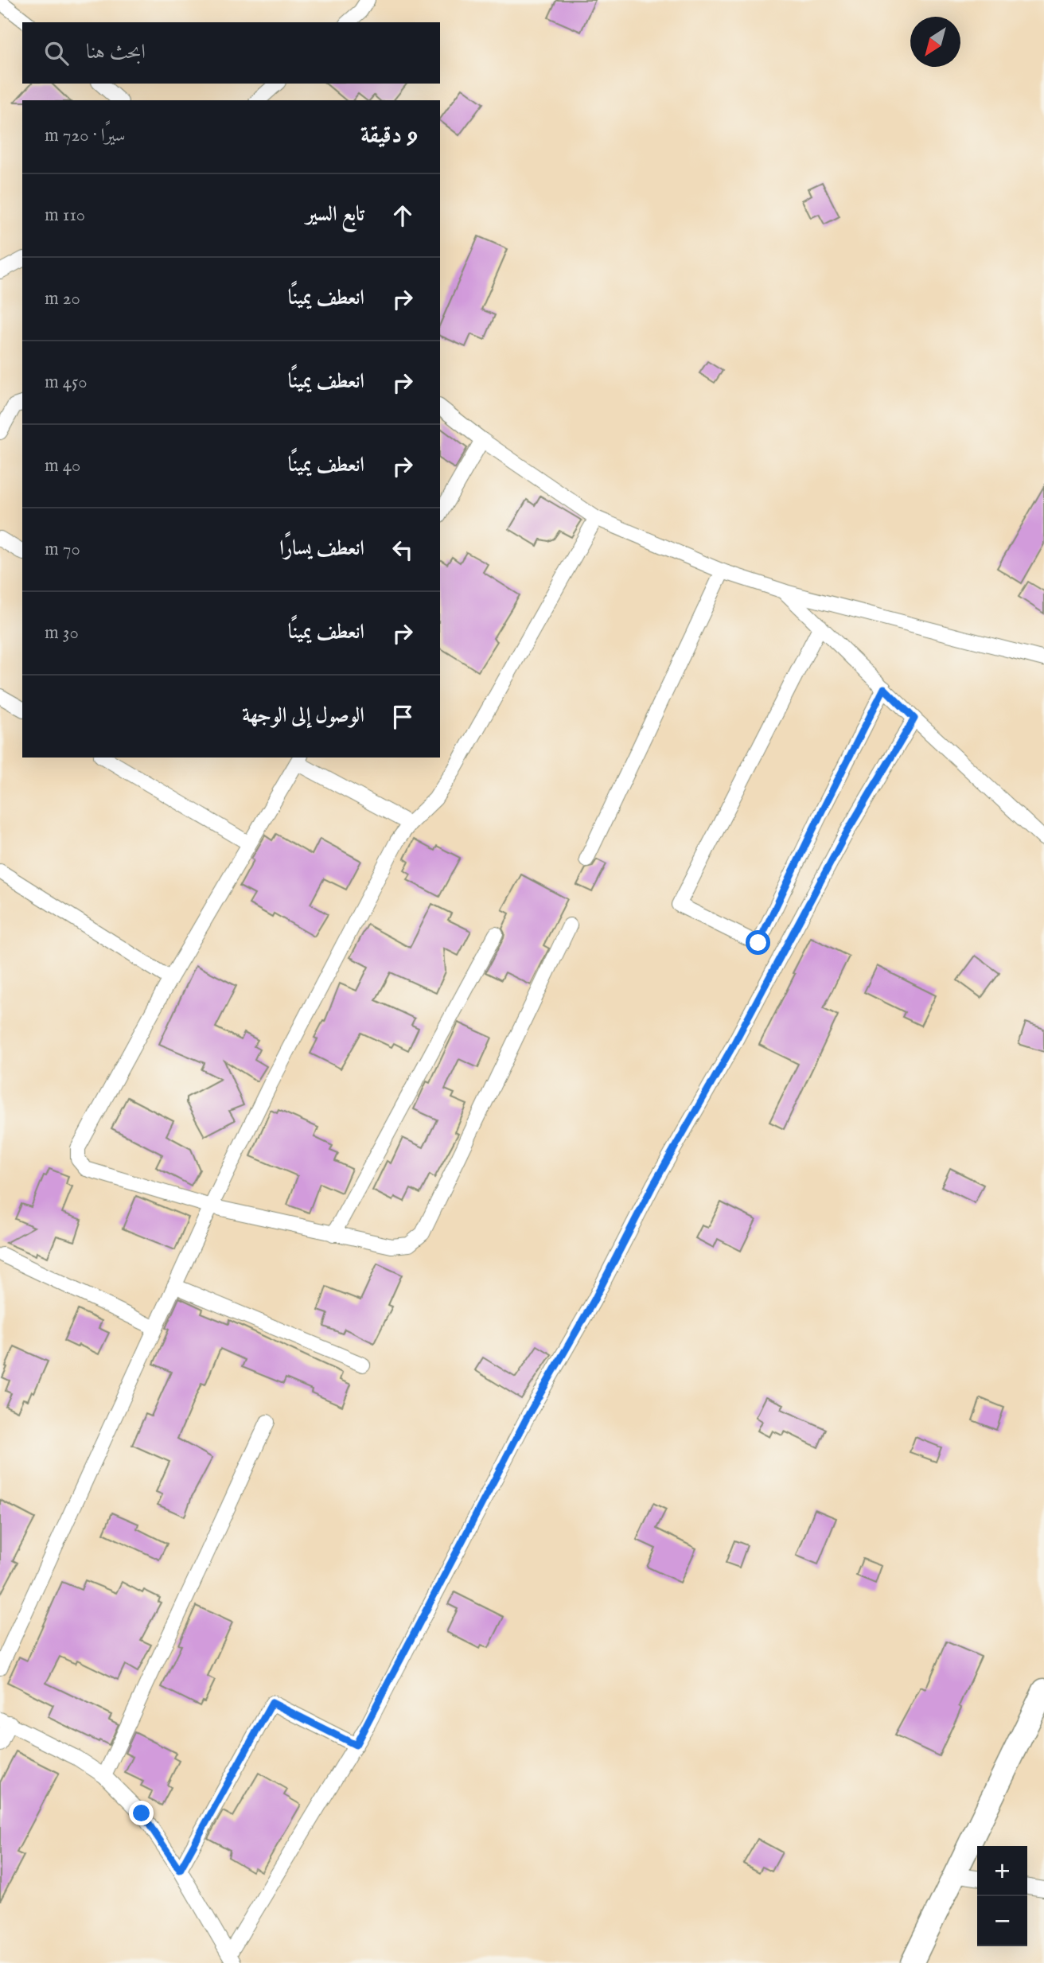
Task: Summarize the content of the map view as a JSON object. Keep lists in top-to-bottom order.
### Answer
{
  "north": "bottom left",
  "page": {
    "search": "ابحث هنا",
    "heading": ["9 دقيقة", "سيرًا · 720 m"],
    "list": [
      ["تابع السير", "110 m"],
      ["انعطف يمينًا", "20 m"],
      ["انعطف يمينًا", "450 m"],
      ["انعطف يمينًا", "40 m"],
      ["انعطف يسارًا", "70 m"],
      ["انعطف يمينًا", "30 m"],
      "الوصول إلى الوجهة"
    ],
    "map_buttons": ["+", "−"]
  }
}
